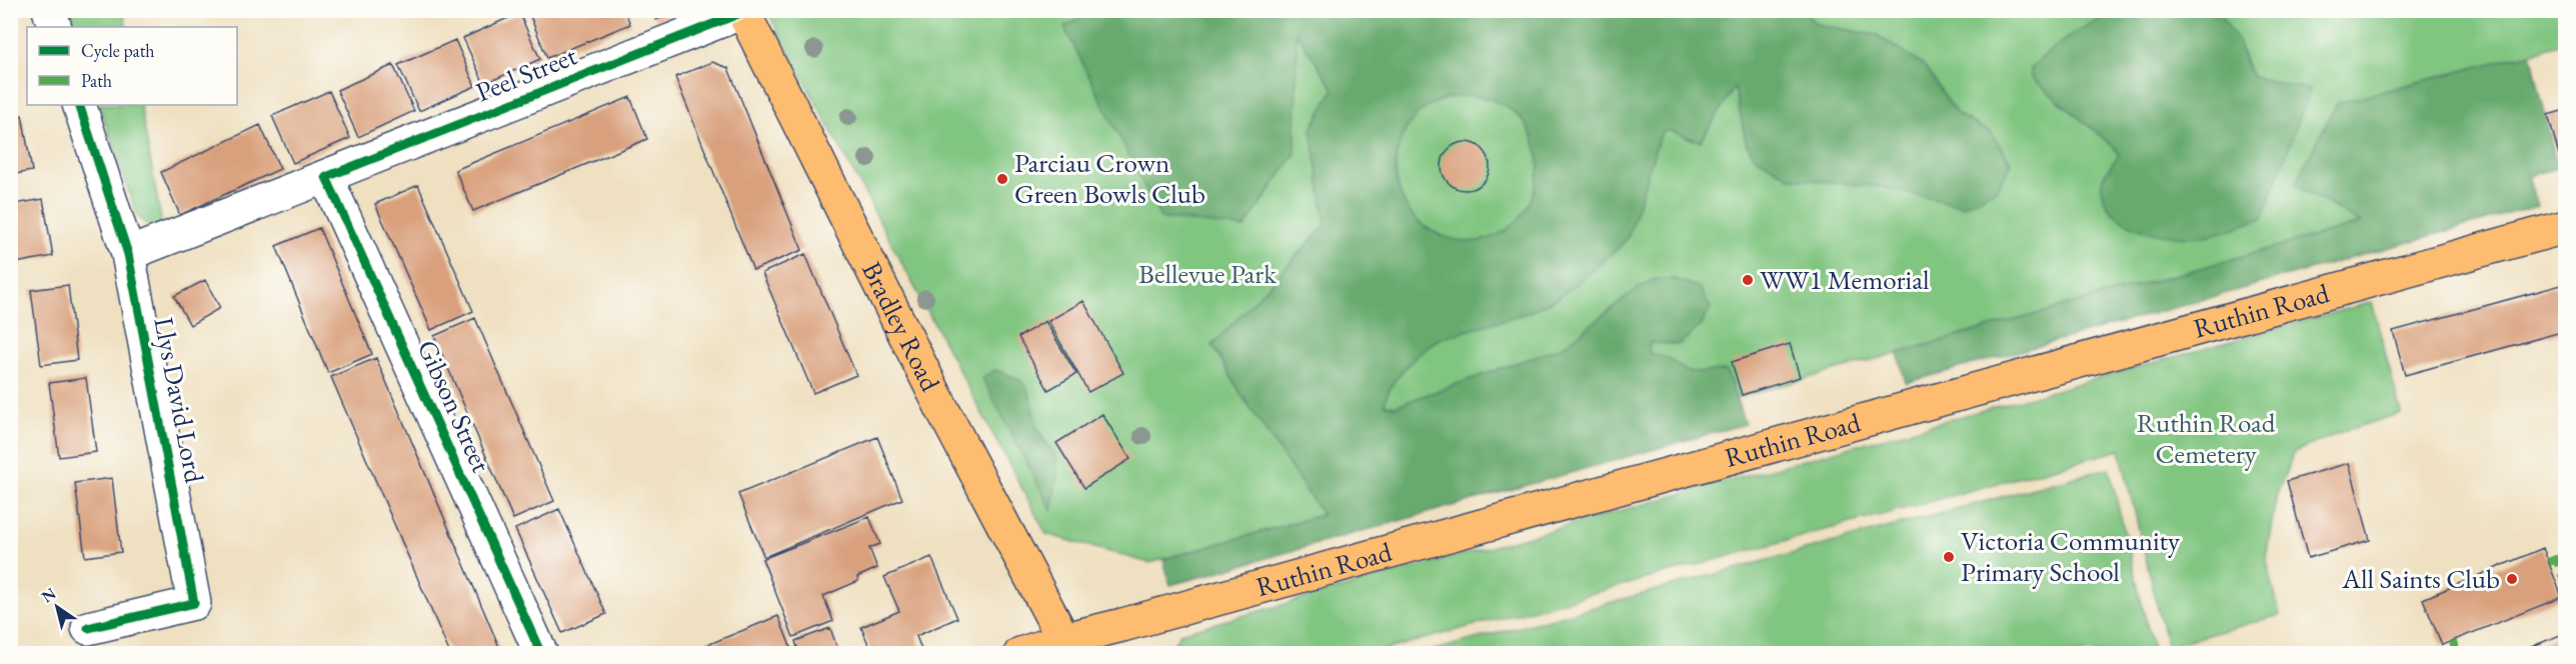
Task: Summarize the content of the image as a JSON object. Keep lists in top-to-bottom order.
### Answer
{
  "streets": {
    "main road": ["Ruthin Road", "Bradley Road"],
    "street": ["Peel Street", "Llys David Lord", "Gibson Street"]
  },
  "crossings": [
    ["Peel Street", "Bradley Road"],
    ["Peel Street", "Llys David Lord"],
    ["Peel Street", "Gibson Street"],
    ["Ruthin Road", "Bradley Road"]
  ],
  "parks": ["Bellevue Park", "Ruthin Road Cemetery"],
  "places": [
    "Parciau Crown Green Bowls Club",
    "WW1 Memorial",
    "Victoria Community Primary School",
    "All Saints Club"
  ],
  "legend": ["Cycle path", "Path"],
  "north": "top left"
}
